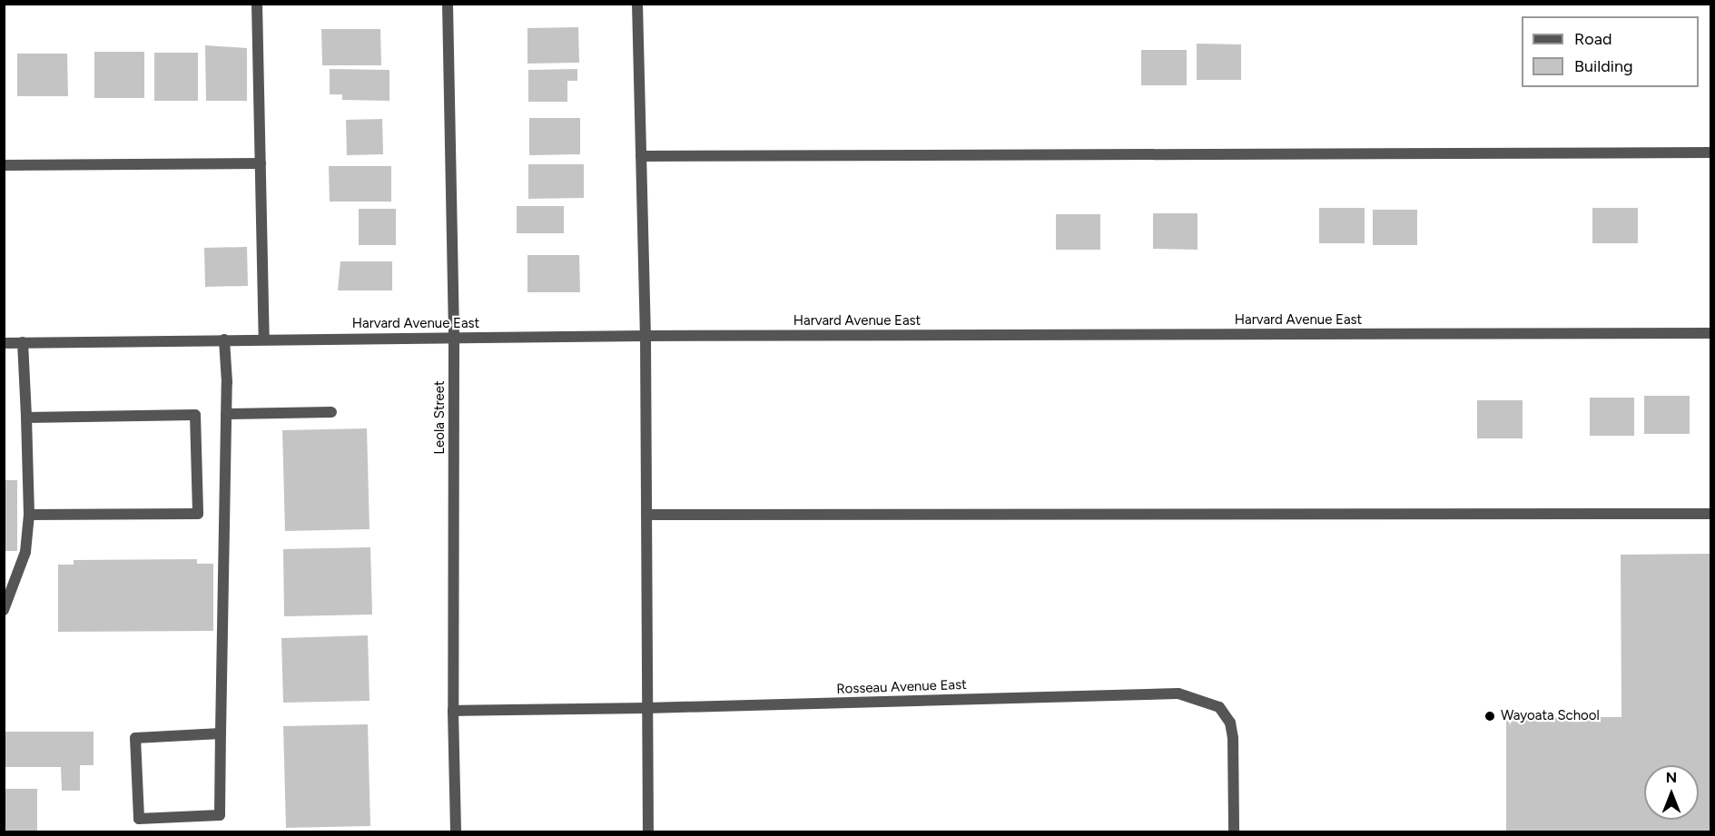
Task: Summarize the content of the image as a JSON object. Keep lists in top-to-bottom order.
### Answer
{
  "streets": {
    "street": ["Harvard Avenue East", "Leola Street", "Rosseau Avenue East"]
  },
  "crossings": [
    ["Harvard Avenue East", "Leola Street"],
    ["Leola Street", "Rosseau Avenue East"]
  ],
  "places": ["Wayoata School"],
  "legend": ["Road", "Building"],
  "north": "top"
}
